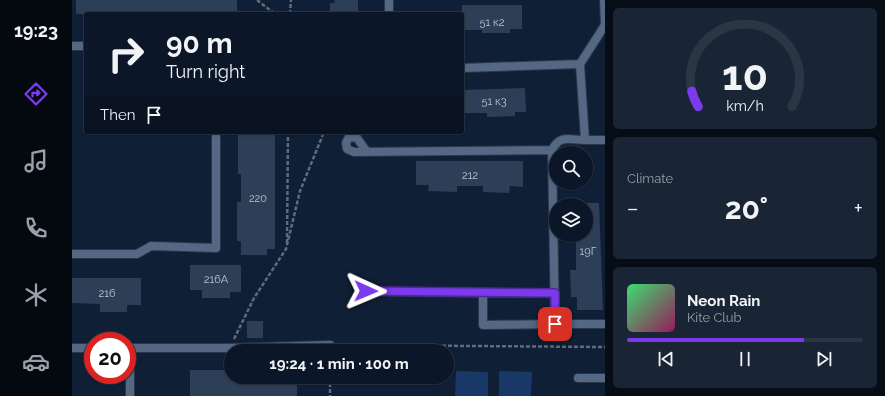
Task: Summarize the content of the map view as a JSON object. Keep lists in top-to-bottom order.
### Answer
{
  "house_numbers": [
    "51 к2",
    "51 к3",
    "212",
    "220",
    "19Г",
    "216А",
    "216"
  ],
  "page": {
    "tabs": "19:23",
    "turn": ["90 m", "Turn right"],
    "then": "Then",
    "tile": "Climate",
    "heat": ["−", "20°", "+"],
    "song": ["Neon Rain", "Kite Club"],
    "limit": "20",
    "trip": "19:24 · 1 min · 100 m",
    "gauge": ["10", "km/h"]
  }
}
